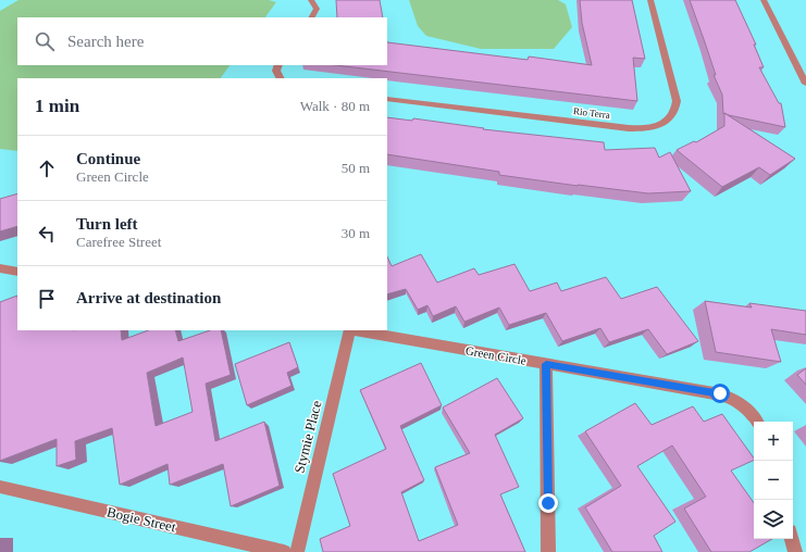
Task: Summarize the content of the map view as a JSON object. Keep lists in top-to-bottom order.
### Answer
{
  "streets": {
    "street": [
      "Rio Terra",
      "Green Circle",
      "Stymie Place",
      "Bogie Street"
    ]
  },
  "page": {
    "search": "Search here",
    "heading": ["1 min", "Walk · 80 m"],
    "list": [
      ["Continue", "Green Circle", "50 m"],
      ["Turn left", "Carefree Street", "30 m"],
      "Arrive at destination"
    ],
    "map_buttons": ["+", "−"]
  }
}
